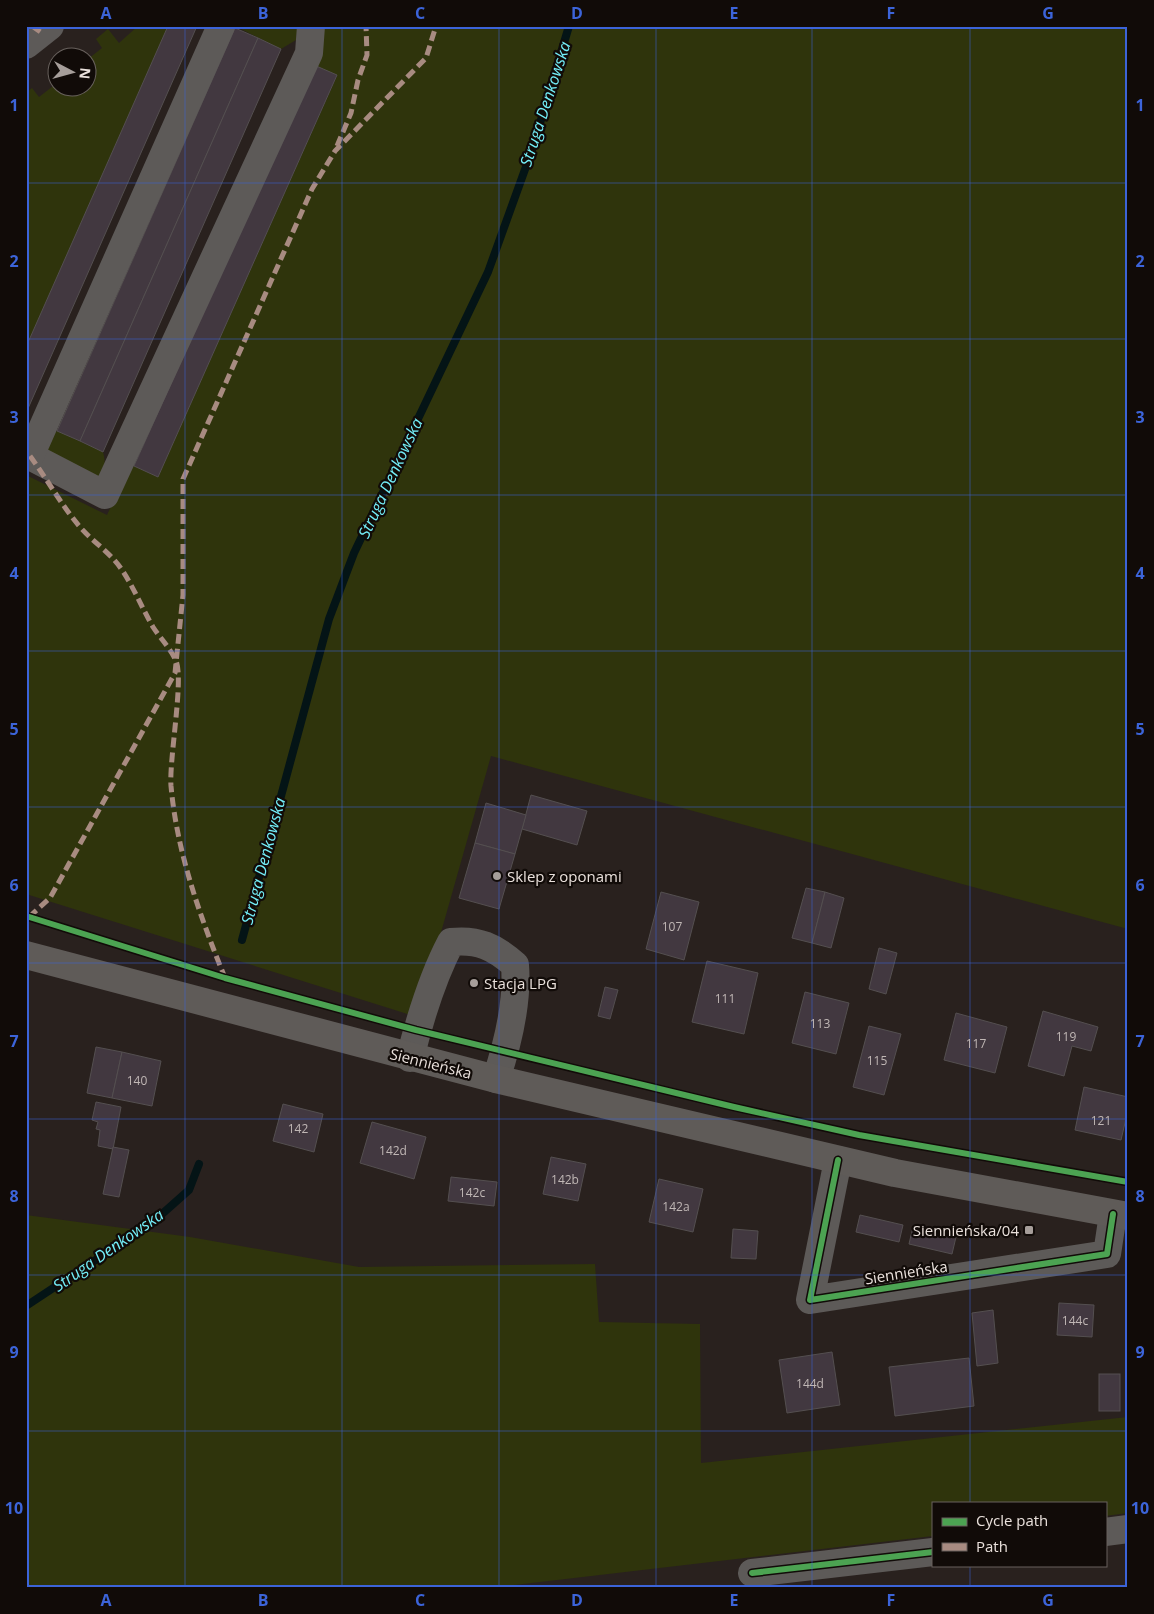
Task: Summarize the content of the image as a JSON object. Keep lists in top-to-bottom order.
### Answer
{
  "streets": {
    "main road": ["Siennieńska"]
  },
  "water": ["Struga Denkowska"],
  "places": {
    "other": ["Sklep z oponami", "Stacja LPG"],
    "transit": ["Siennieńska/04"]
  },
  "house_numbers": [
    "107",
    "111",
    "113",
    "119",
    "117",
    "115",
    "140",
    "121",
    "142",
    "142d",
    "142b",
    "142c",
    "142a",
    "144c",
    "144d"
  ],
  "legend": ["Cycle path", "Path"],
  "north": "right",
  "grid": {
    "columns": [
      "A",
      "B",
      "C",
      "D",
      "E",
      "F",
      "G"
    ],
    "rows": [
      "1",
      "2",
      "3",
      "4",
      "5",
      "6",
      "7",
      "8",
      "9",
      "10"
    ]
  }
}
